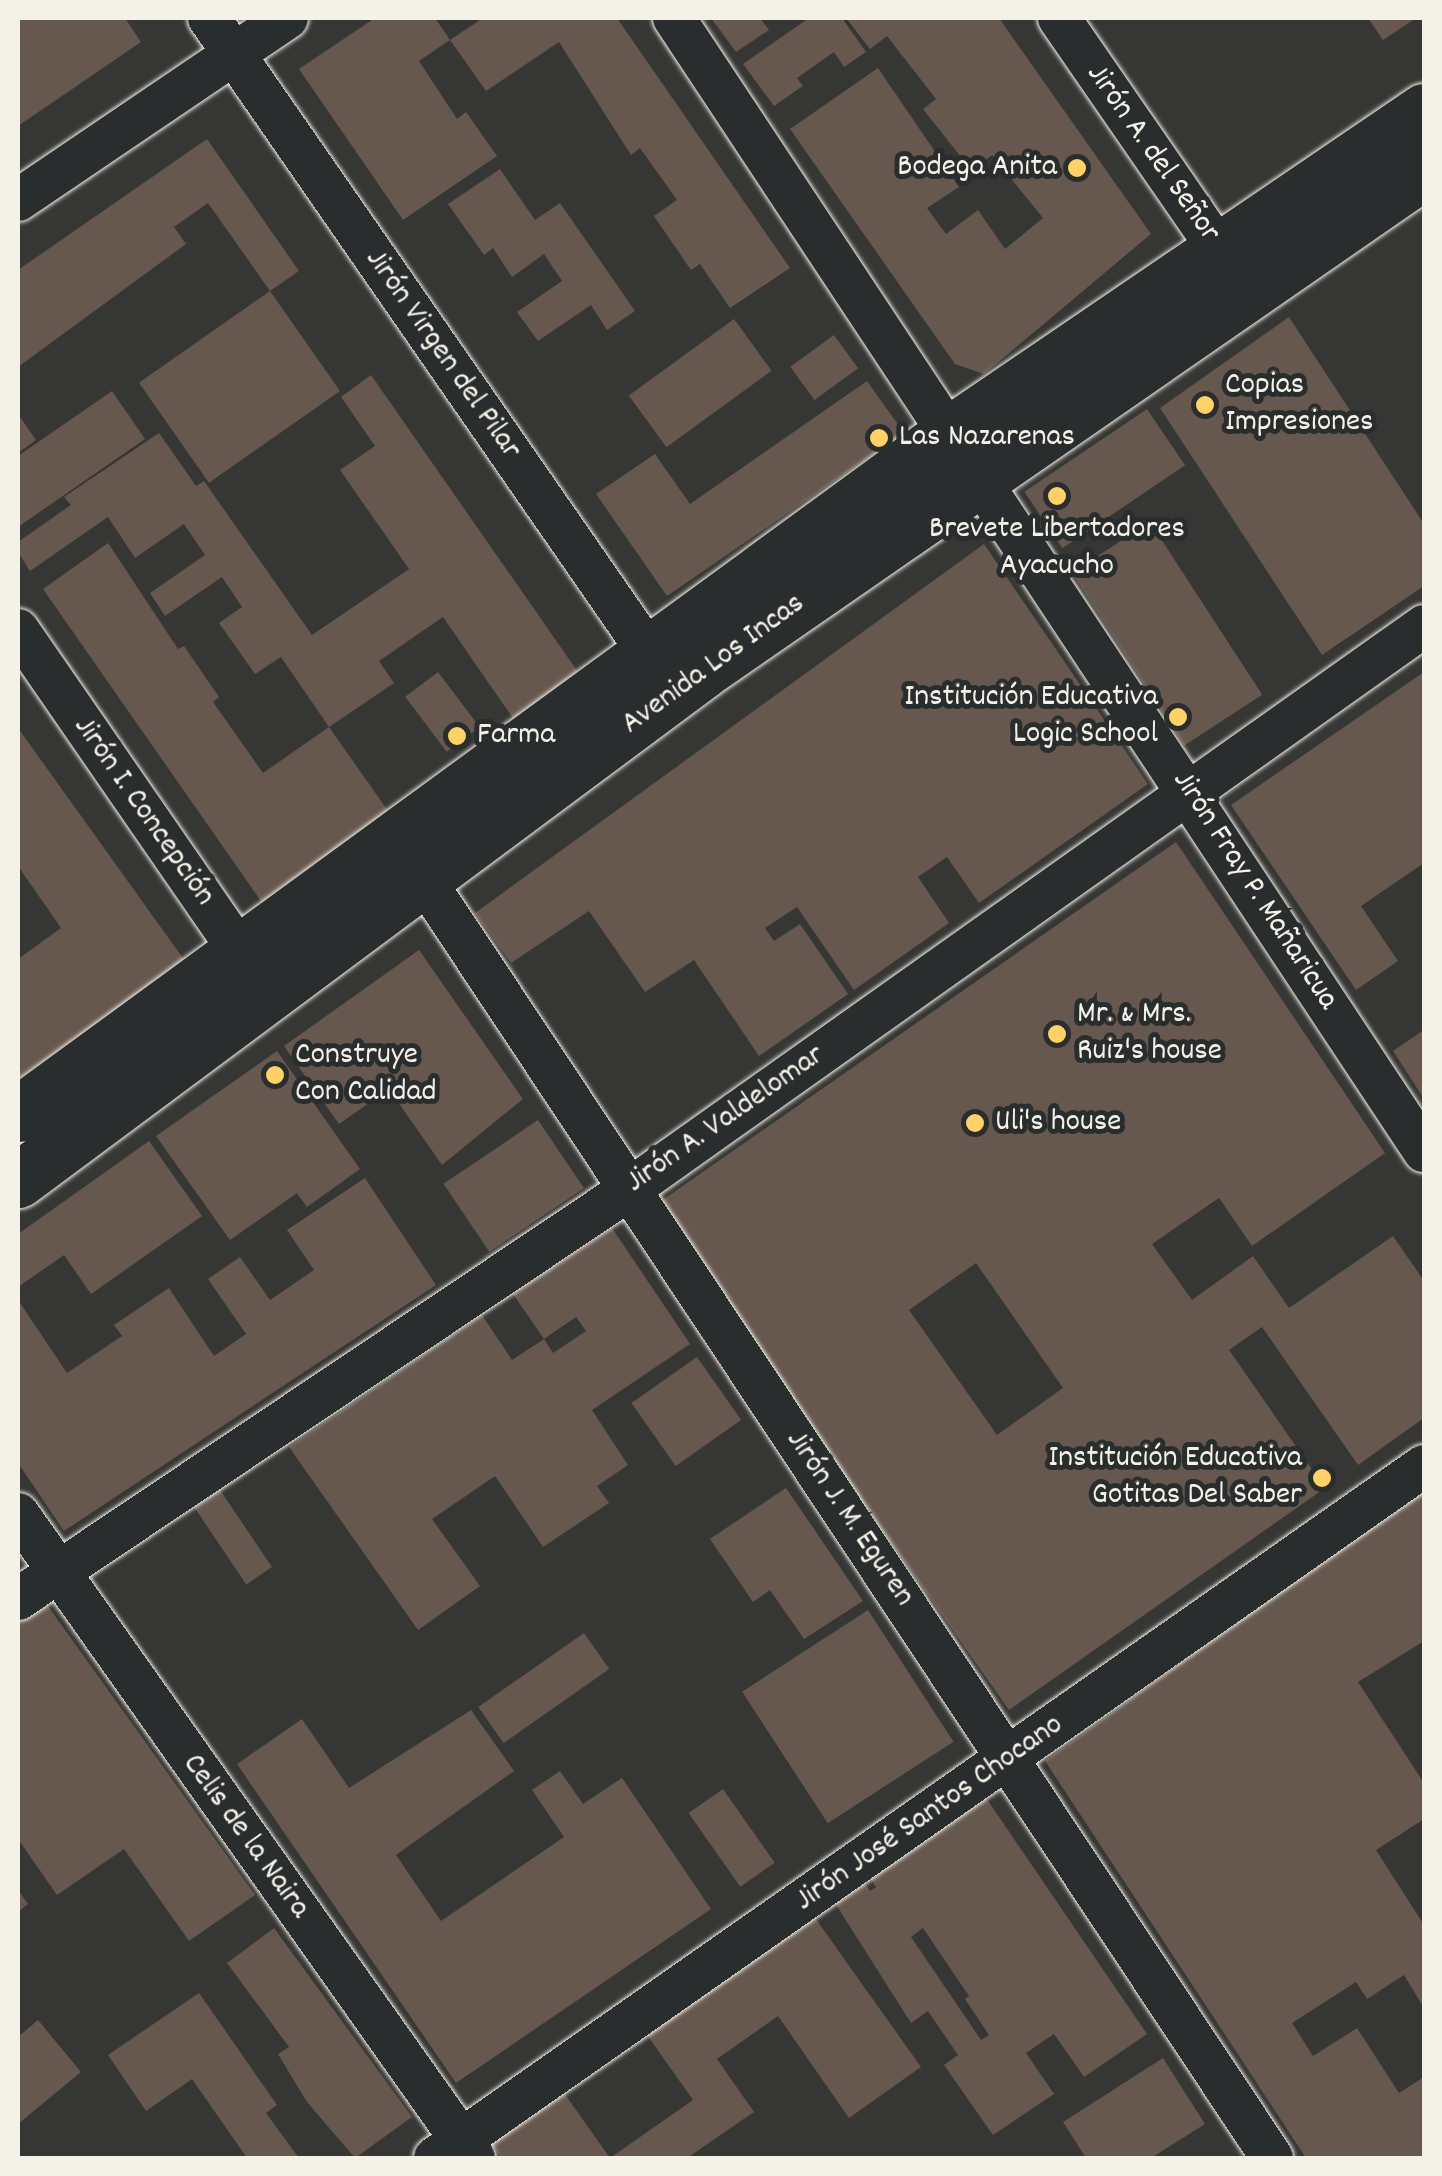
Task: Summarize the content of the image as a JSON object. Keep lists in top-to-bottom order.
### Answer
{
  "streets": {
    "street": [
      "Jirón A. del Señor",
      "Jirón Virgen del Pilar",
      "Avenida Los Incas",
      "Jirón I. Concepción",
      "Jirón Fray P. Mañaricua",
      "Jirón A. Valdelomar",
      "Jirón J. M. Eguren",
      "Jirón José Santos Chocano",
      "Celis de la Naira"
    ]
  },
  "crossings": [
    ["Jirón A. del Señor", "Avenida Los Incas"],
    ["Jirón Virgen del Pilar", "Avenida Los Incas"],
    ["Avenida Los Incas", "Jirón I. Concepción"],
    ["Avenida Los Incas", "Jirón Fray P. Mañaricua"],
    ["Avenida Los Incas", "Jirón J. M. Eguren"],
    ["Jirón Fray P. Mañaricua", "Jirón A. Valdelomar"],
    ["Jirón A. Valdelomar", "Jirón J. M. Eguren"],
    ["Jirón A. Valdelomar", "Celis de la Naira"],
    ["Jirón J. M. Eguren", "Jirón José Santos Chocano"],
    ["Jirón José Santos Chocano", "Celis de la Naira"]
  ],
  "places": [
    "Bodega Anita",
    "Copias Impresiones",
    "Las Nazarenas",
    "Brevete Libertadores Ayacucho",
    "Institución Educativa Logic School",
    "Farma",
    "Mr. & Mrs. Ruiz's house",
    "Construye Con Calidad",
    "Uli's house",
    "Institución Educativa Gotitas Del Saber"
  ]
}
